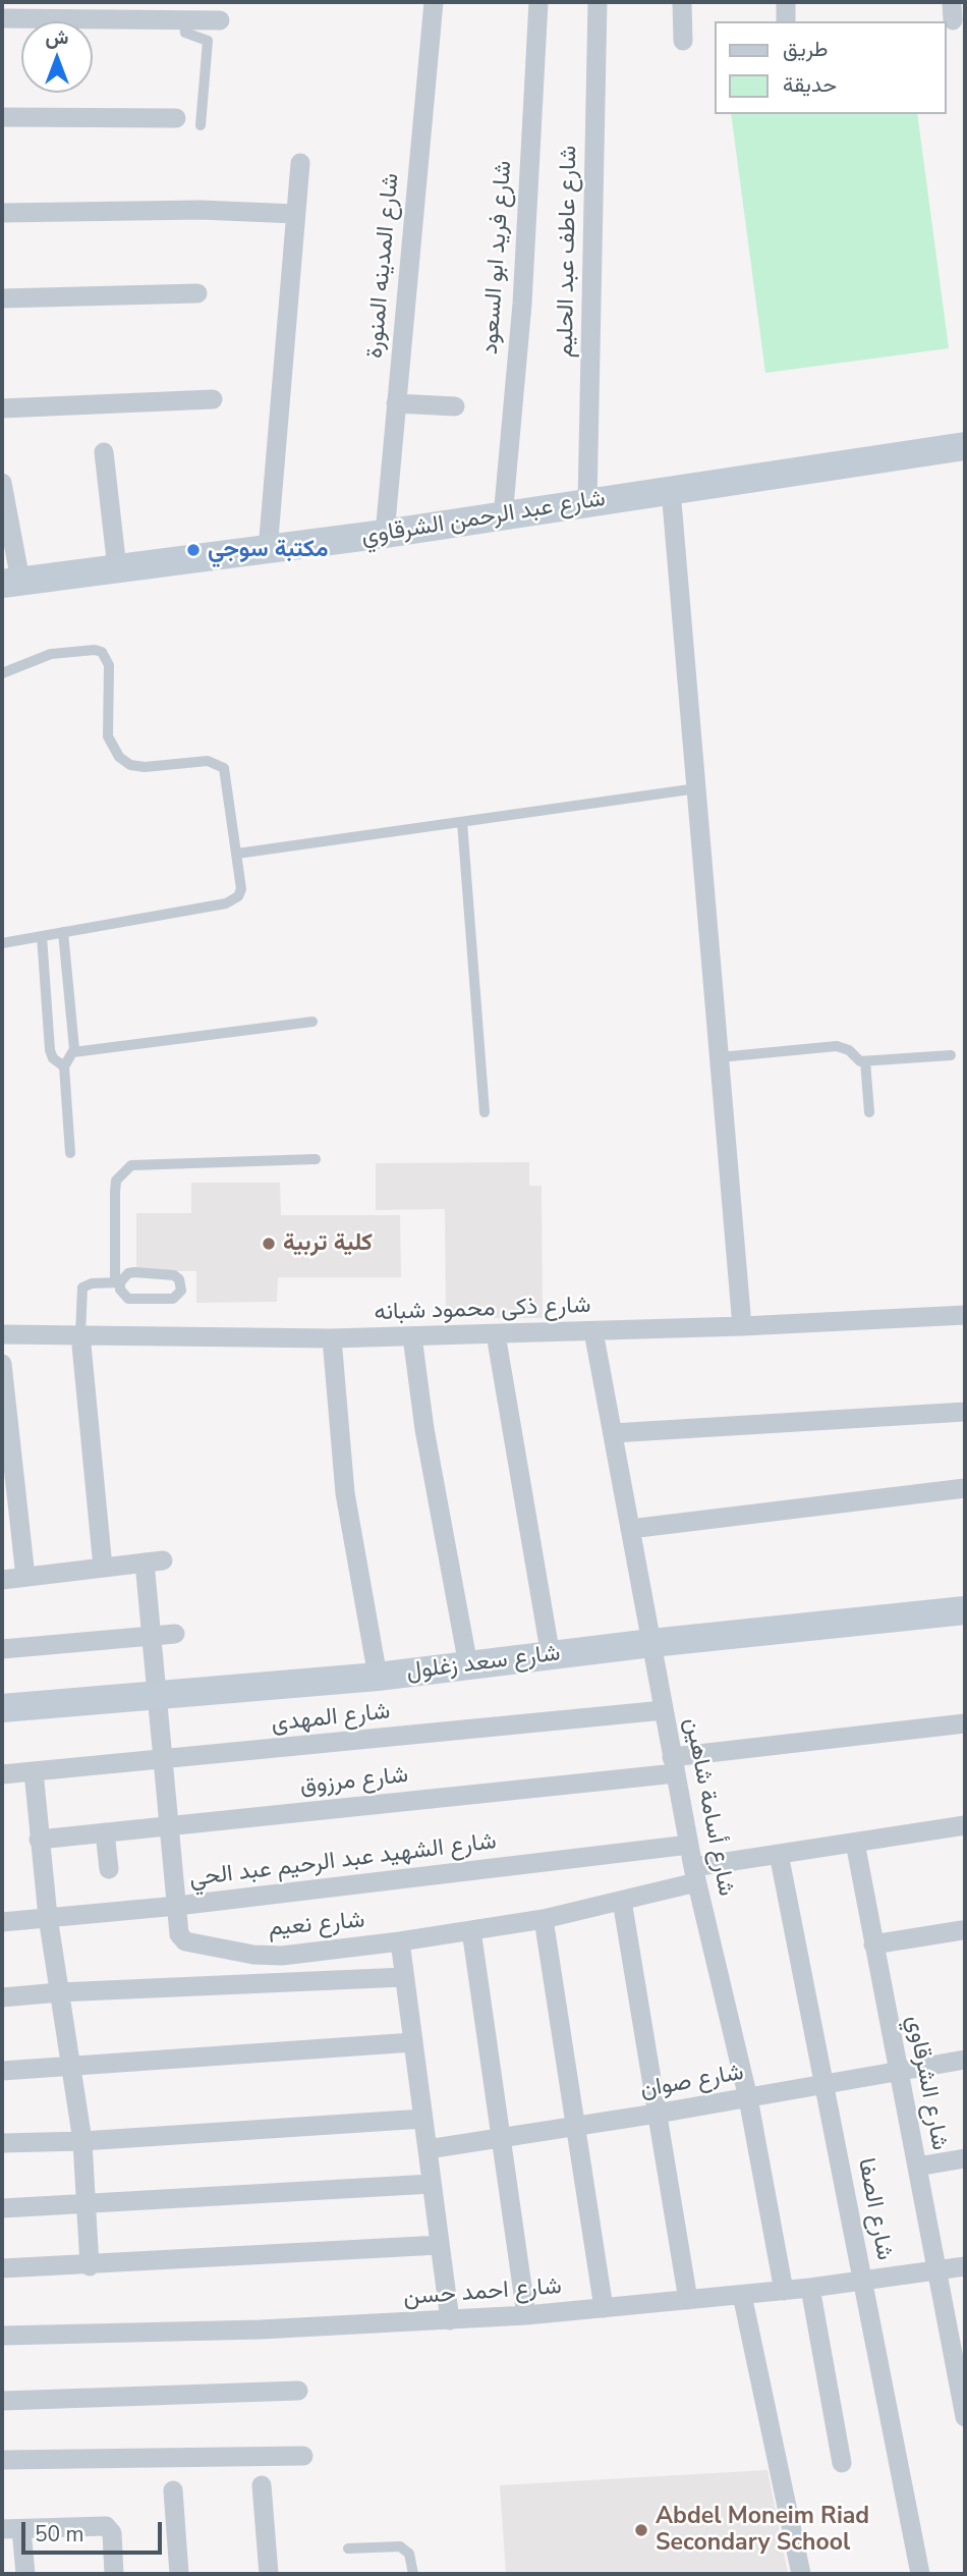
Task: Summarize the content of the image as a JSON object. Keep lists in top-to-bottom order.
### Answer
{
  "streets": {
    "street": [
      "شارع عاطف عبد الحليم",
      "شارع فريد ابو السعود",
      "شارع المدينه المنورة",
      "شارع عبد الرحمن الشرقاوي",
      "شارع ذكى محمود شبانه",
      "شارع سعد زغلول",
      "شارع المهدى",
      "شارع مرزوق",
      "شارع أسامة شاهين",
      "شارع الشهيد عبد الرحيم عبد الحي",
      "شارع نعيم",
      "شارع صوان",
      "شارع الشرقاوي",
      "شارع الصفا",
      "شارع احمد حسن"
    ]
  },
  "crossings": [
    ["شارع عاطف عبد الحليم", "شارع عبد الرحمن الشرقاوي"],
    ["شارع فريد ابو السعود", "شارع عبد الرحمن الشرقاوي"],
    ["شارع المدينه المنورة", "شارع عبد الرحمن الشرقاوي"],
    ["شارع ذكى محمود شبانه", "شارع أسامة شاهين"],
    ["شارع سعد زغلول", "شارع أسامة شاهين"],
    ["شارع سعد زغلول", "شارع نعيم"],
    ["شارع المهدى", "شارع أسامة شاهين"],
    ["شارع المهدى", "شارع نعيم"],
    ["شارع مرزوق", "شارع أسامة شاهين"],
    ["شارع مرزوق", "شارع نعيم"],
    ["شارع أسامة شاهين", "شارع الشهيد عبد الرحيم عبد الحي"],
    ["شارع أسامة شاهين", "شارع نعيم"],
    ["شارع أسامة شاهين", "شارع صوان"],
    ["شارع أسامة شاهين", "شارع احمد حسن"],
    ["شارع الشهيد عبد الرحيم عبد الحي", "شارع نعيم"],
    ["شارع صوان", "شارع الشرقاوي"],
    ["شارع صوان", "شارع الصفا"],
    ["شارع الشرقاوي", "شارع احمد حسن"],
    ["شارع الصفا", "شارع احمد حسن"]
  ],
  "places": ["مكتبة سوجي", "كلية تربية", "Abdel Moneim Riad Secondary School"],
  "legend": ["طريق", "حديقة"],
  "scale_bar": "50 m",
  "north": "top"
}
